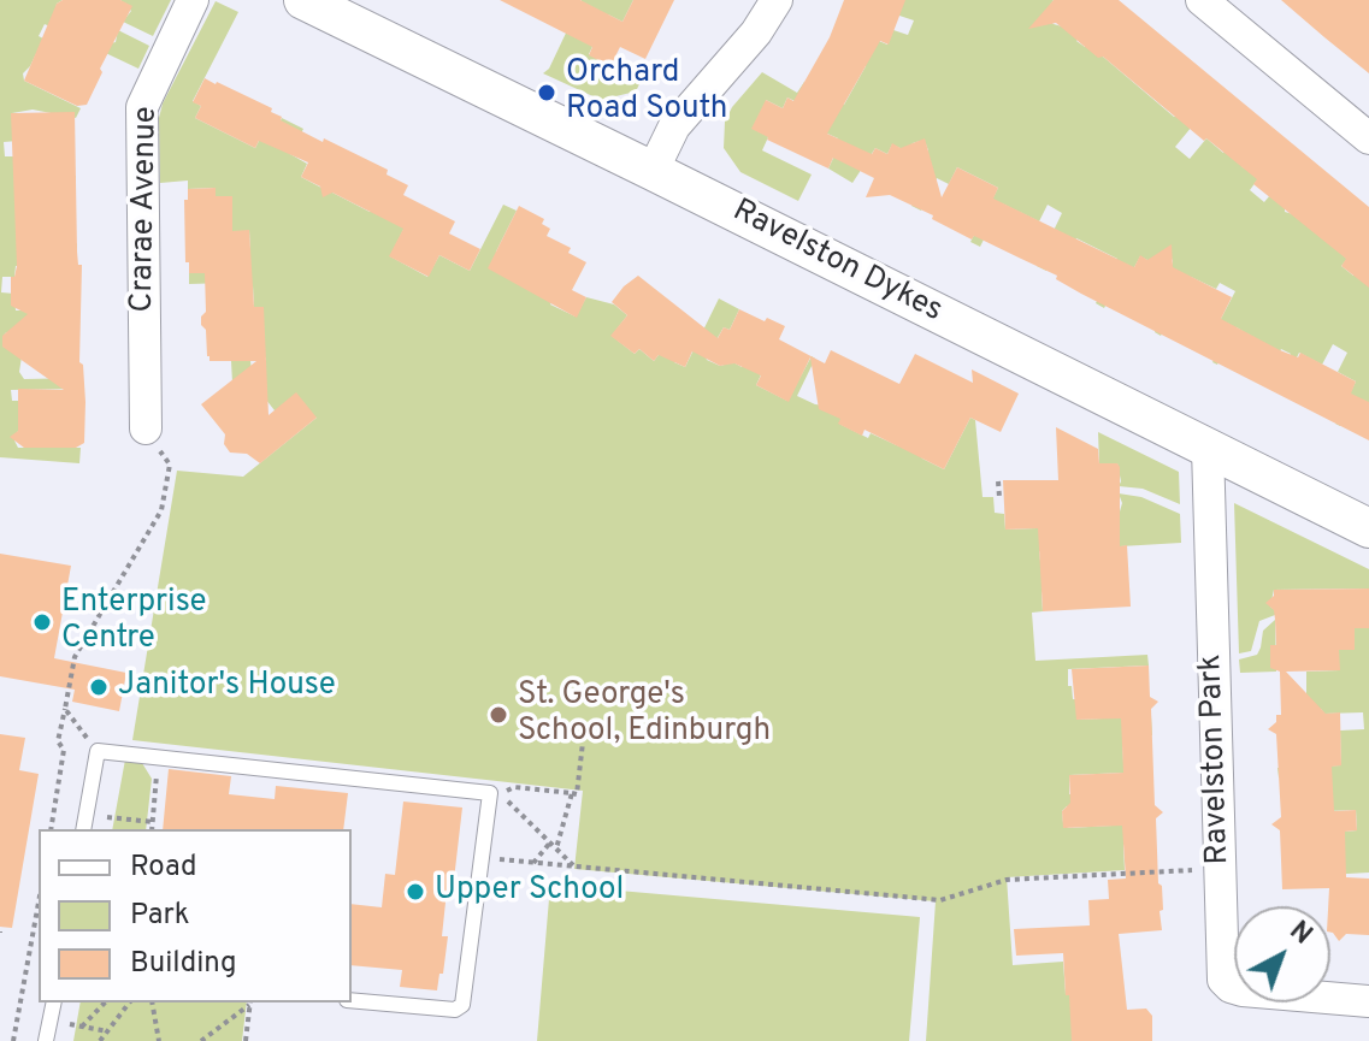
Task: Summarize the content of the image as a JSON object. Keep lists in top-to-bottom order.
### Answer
{
  "streets": {
    "street": ["Crarae Avenue", "Ravelston Dykes", "Ravelston Park"]
  },
  "crossings": [
    ["Ravelston Dykes", "Ravelston Park"]
  ],
  "places": [
    "Orchard Road South",
    "Enterprise Centre",
    "Janitor's House",
    "St. George's School, Edinburgh",
    "Upper School"
  ],
  "legend": ["Road", "Park", "Building"],
  "north": "top right"
}
